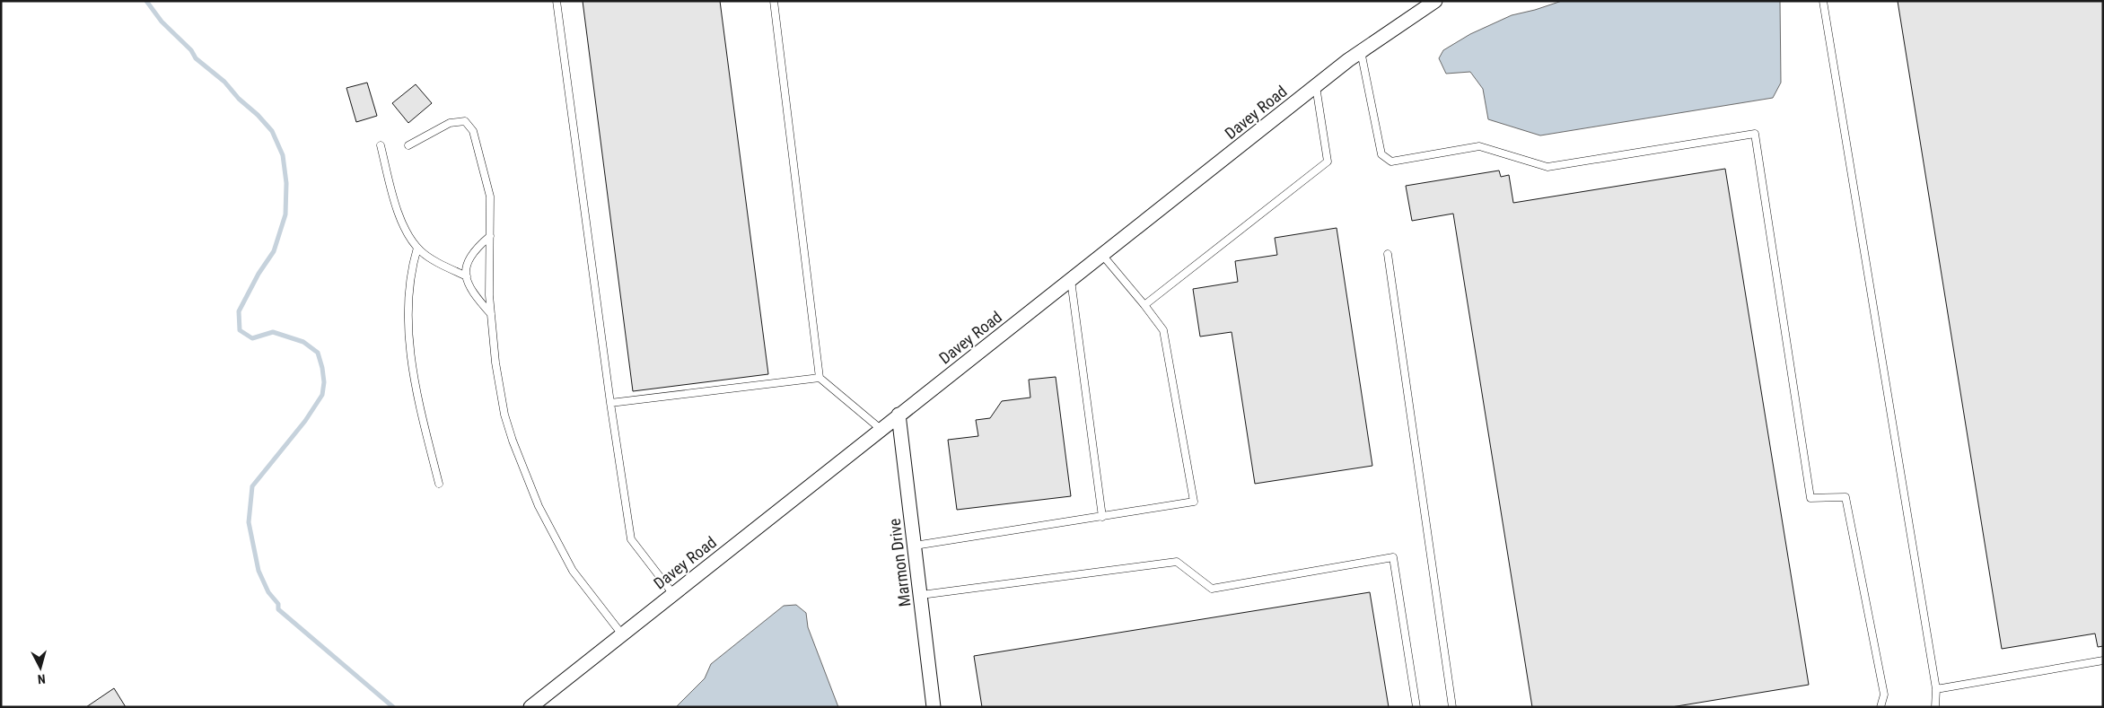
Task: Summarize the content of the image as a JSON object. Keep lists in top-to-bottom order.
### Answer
{
  "streets": {
    "street": ["Davey Road", "Marmon Drive"]
  },
  "crossings": [
    ["Davey Road", "Marmon Drive"]
  ],
  "north": "bottom"
}
